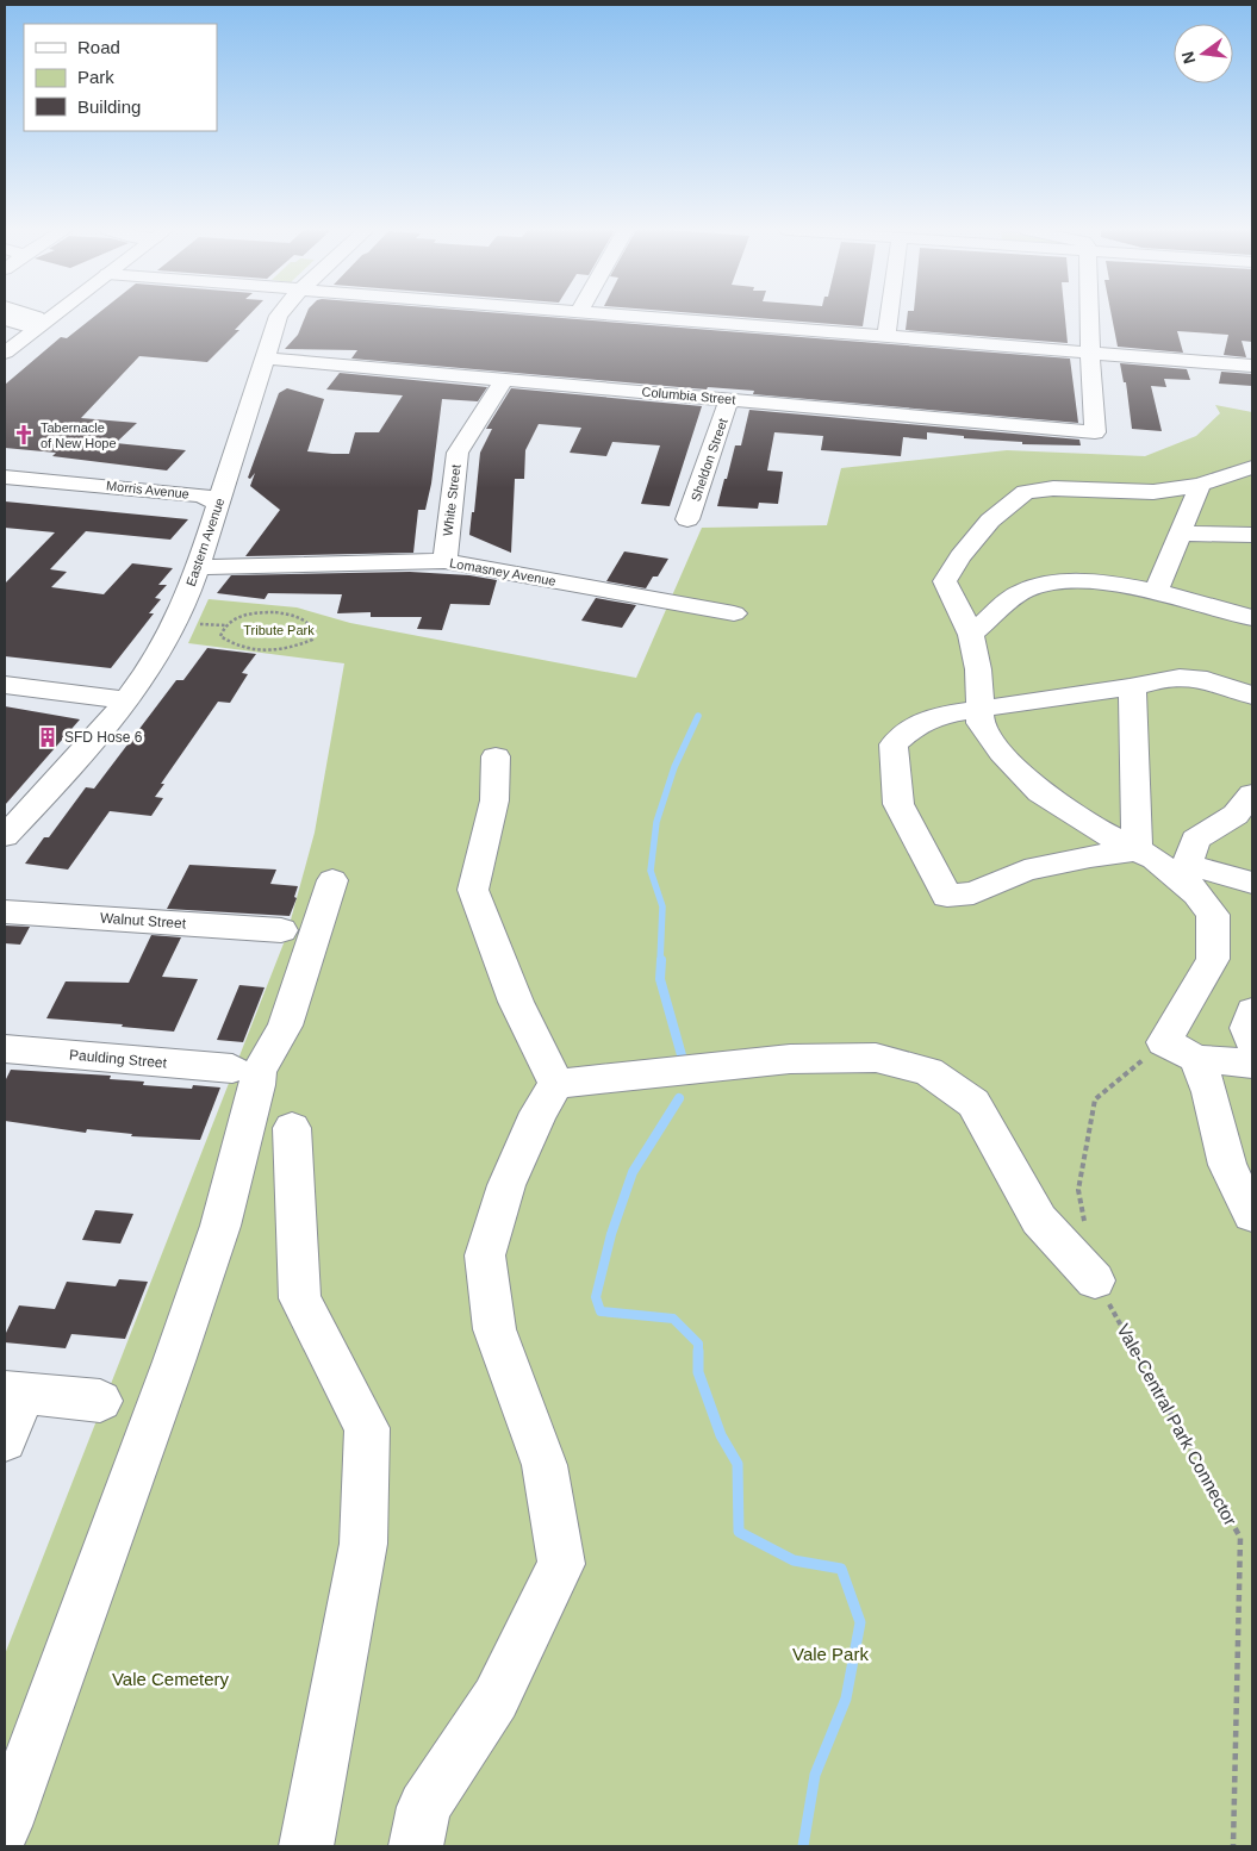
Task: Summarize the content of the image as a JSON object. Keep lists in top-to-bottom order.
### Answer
{
  "streets": {
    "street": [
      "Columbia Street",
      "Sheldon Street",
      "Morris Avenue",
      "White Street",
      "Eastern Avenue",
      "Lomasney Avenue",
      "Walnut Street",
      "Paulding Street"
    ],
    "path": ["Vale-Central Park Connector"]
  },
  "crossings": [
    ["Columbia Street", "Sheldon Street"],
    ["Columbia Street", "White Street"],
    ["Columbia Street", "Eastern Avenue"],
    ["Morris Avenue", "Eastern Avenue"],
    ["White Street", "Lomasney Avenue"],
    ["Eastern Avenue", "Lomasney Avenue"]
  ],
  "parks": ["Tribute Park", "Vale Park", "Vale Cemetery"],
  "places": {
    "church": ["Tabernacle of New Hope"],
    "building": ["SFD Hose 6"]
  },
  "legend": ["Road", "Park", "Building"],
  "north": "left"
}
